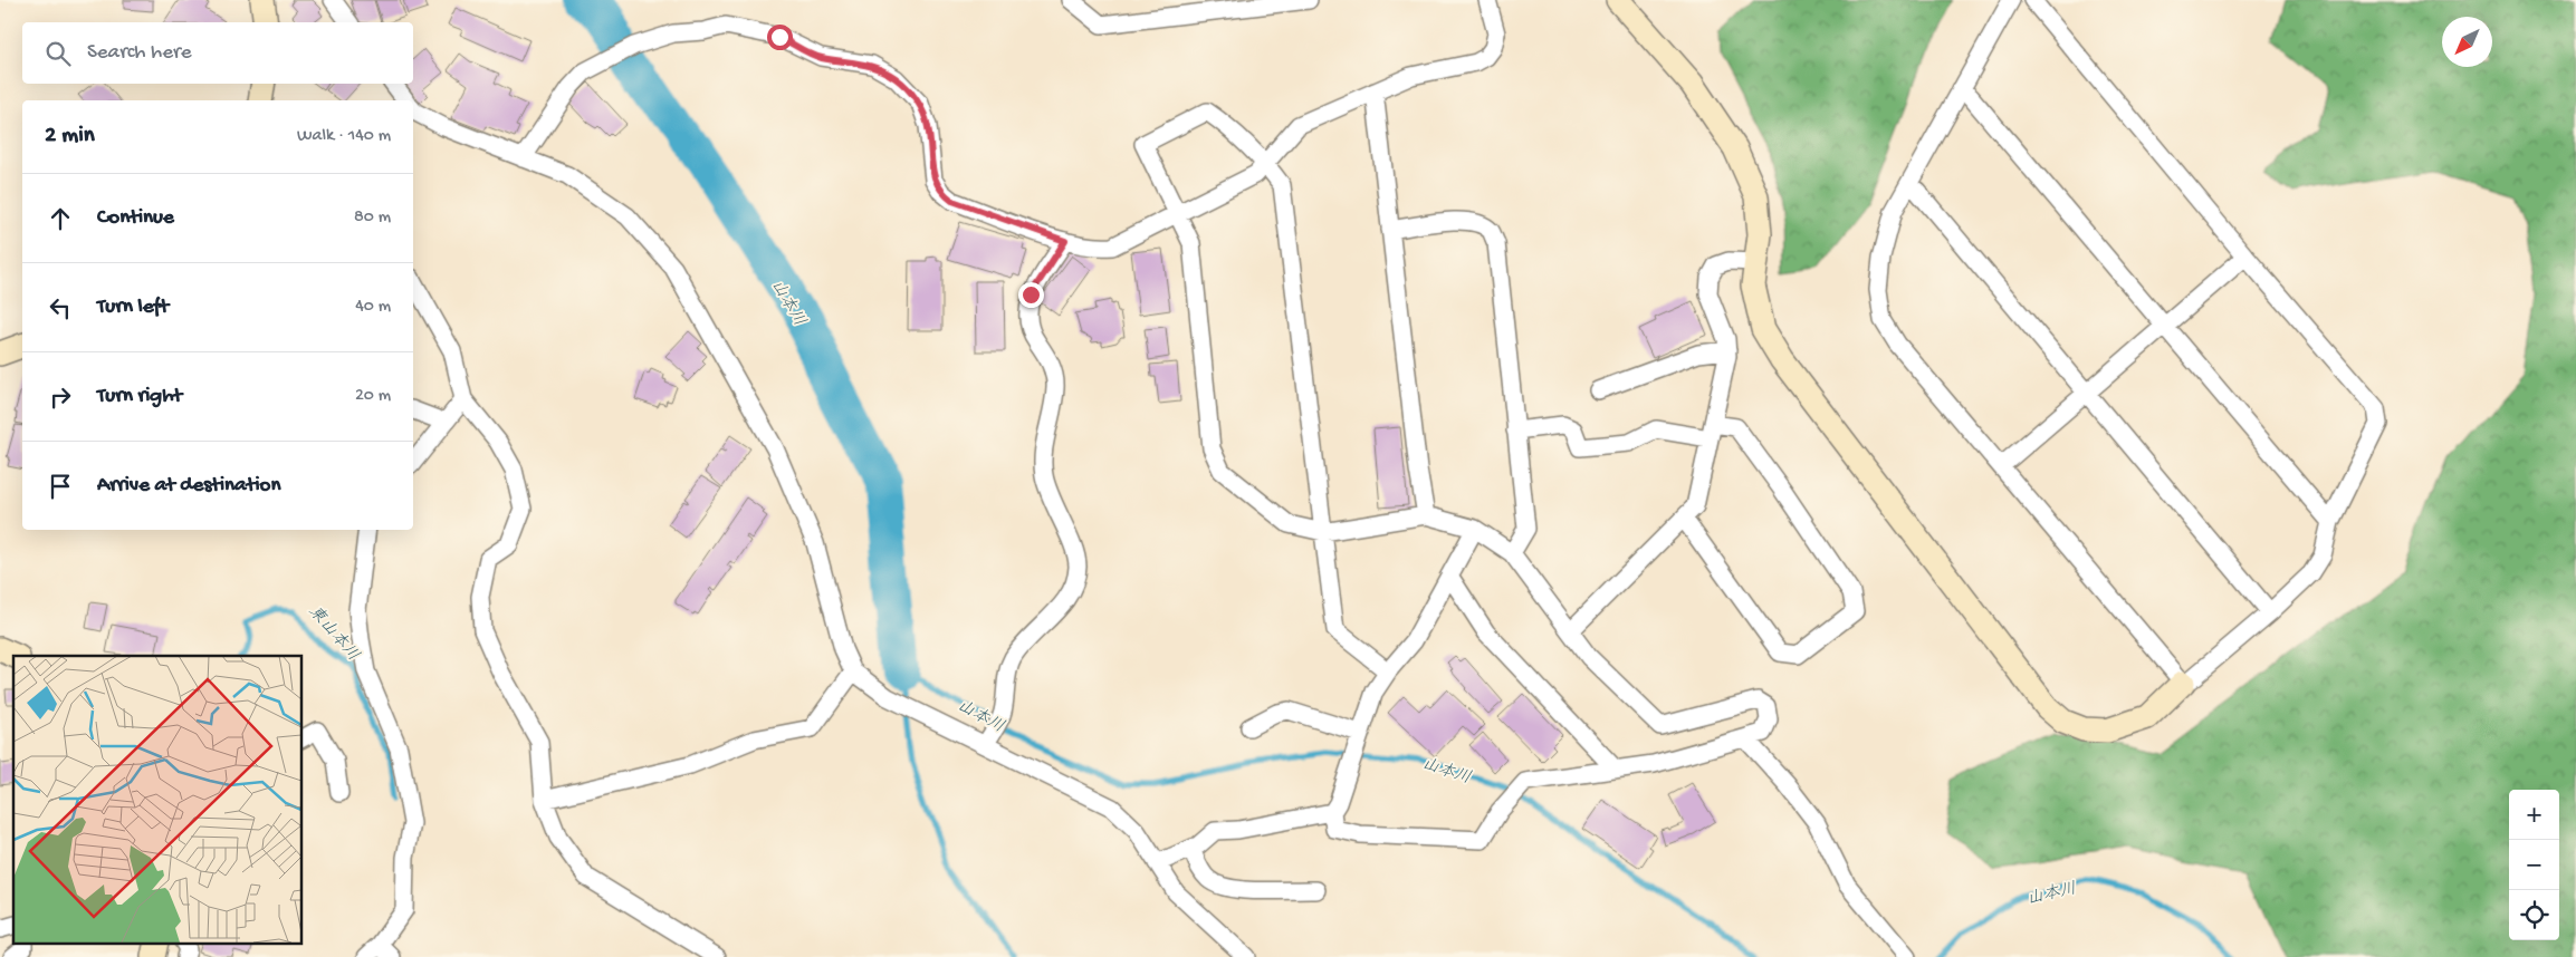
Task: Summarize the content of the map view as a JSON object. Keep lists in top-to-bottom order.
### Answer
{
  "water": ["山本川", "東山本川"],
  "north": "bottom left",
  "page": {
    "search": "Search here",
    "heading": ["2 min", "Walk · 140 m"],
    "list": [
      ["Continue", "80 m"],
      ["Turn left", "40 m"],
      ["Turn right", "20 m"],
      "Arrive at destination"
    ],
    "map_buttons": ["+", "−"]
  }
}
